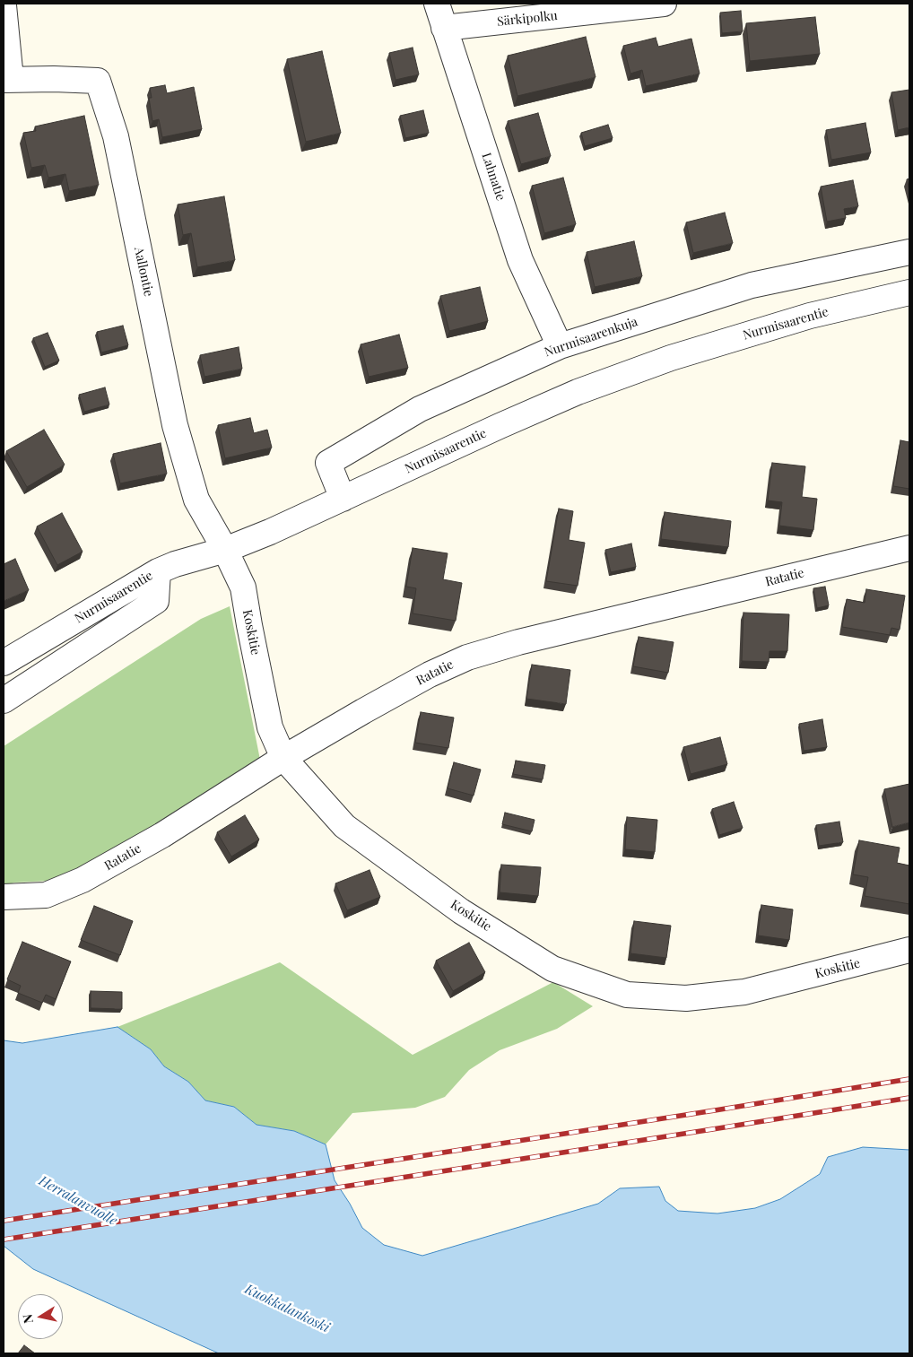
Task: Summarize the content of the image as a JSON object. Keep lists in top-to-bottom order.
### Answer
{
  "streets": {
    "street": [
      "Särkipolku",
      "Lahnatie",
      "Aallontie",
      "Nurmisaarentie",
      "Nurmisaarenkuja",
      "Ratatie",
      "Koskitie"
    ]
  },
  "crossings": [
    ["Särkipolku", "Lahnatie"],
    ["Lahnatie", "Nurmisaarenkuja"],
    ["Aallontie", "Nurmisaarentie"],
    ["Aallontie", "Koskitie"],
    ["Nurmisaarentie", "Nurmisaarenkuja"],
    ["Nurmisaarentie", "Koskitie"],
    ["Ratatie", "Koskitie"]
  ],
  "water": ["Herralanvuolle", "Kuokkalankoski"],
  "north": "left"
}
